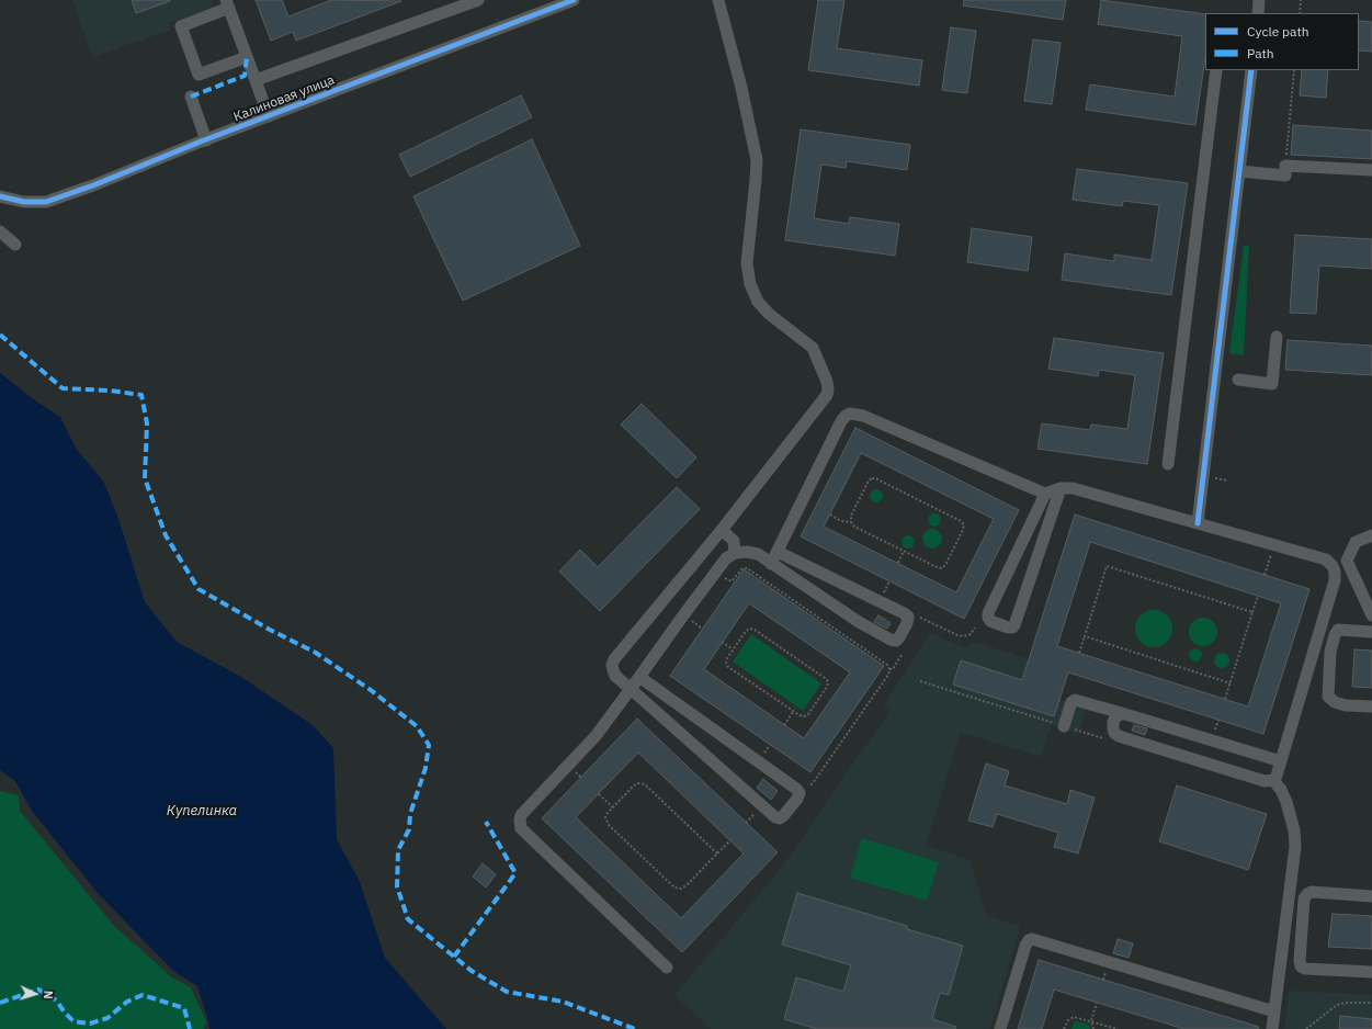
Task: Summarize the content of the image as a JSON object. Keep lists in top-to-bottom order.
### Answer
{
  "streets": {
    "street": ["Калиновая улица"]
  },
  "water": ["Купелинка"],
  "legend": ["Cycle path", "Path"],
  "north": "right"
}
